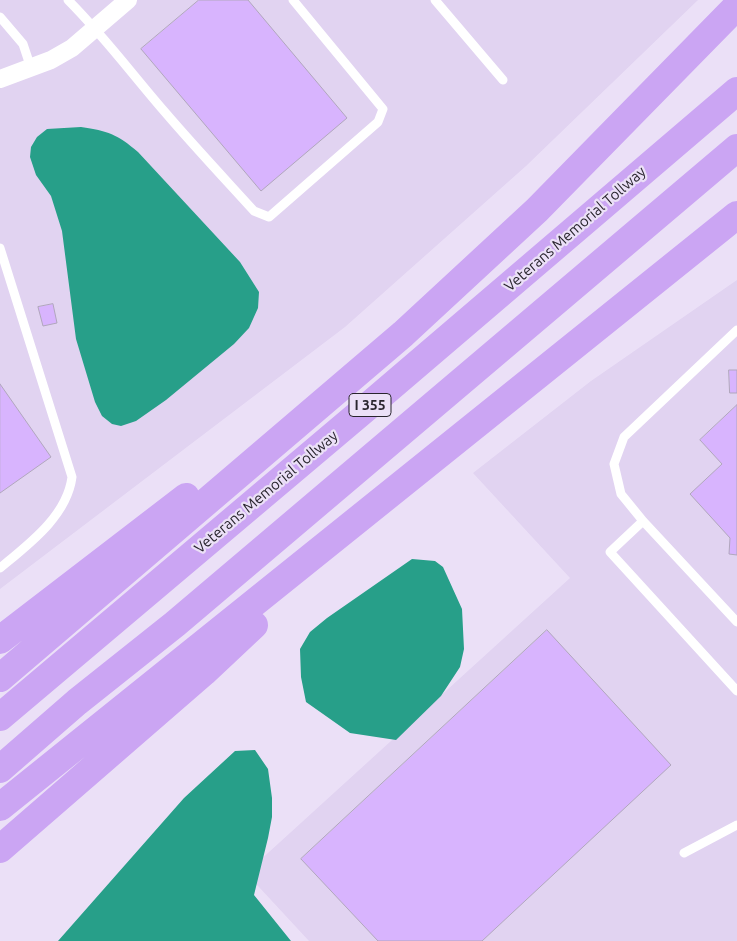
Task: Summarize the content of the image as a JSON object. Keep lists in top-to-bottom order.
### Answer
{
  "streets": {
    "highway": ["Veterans Memorial Tollway", "I 355"]
  }
}
